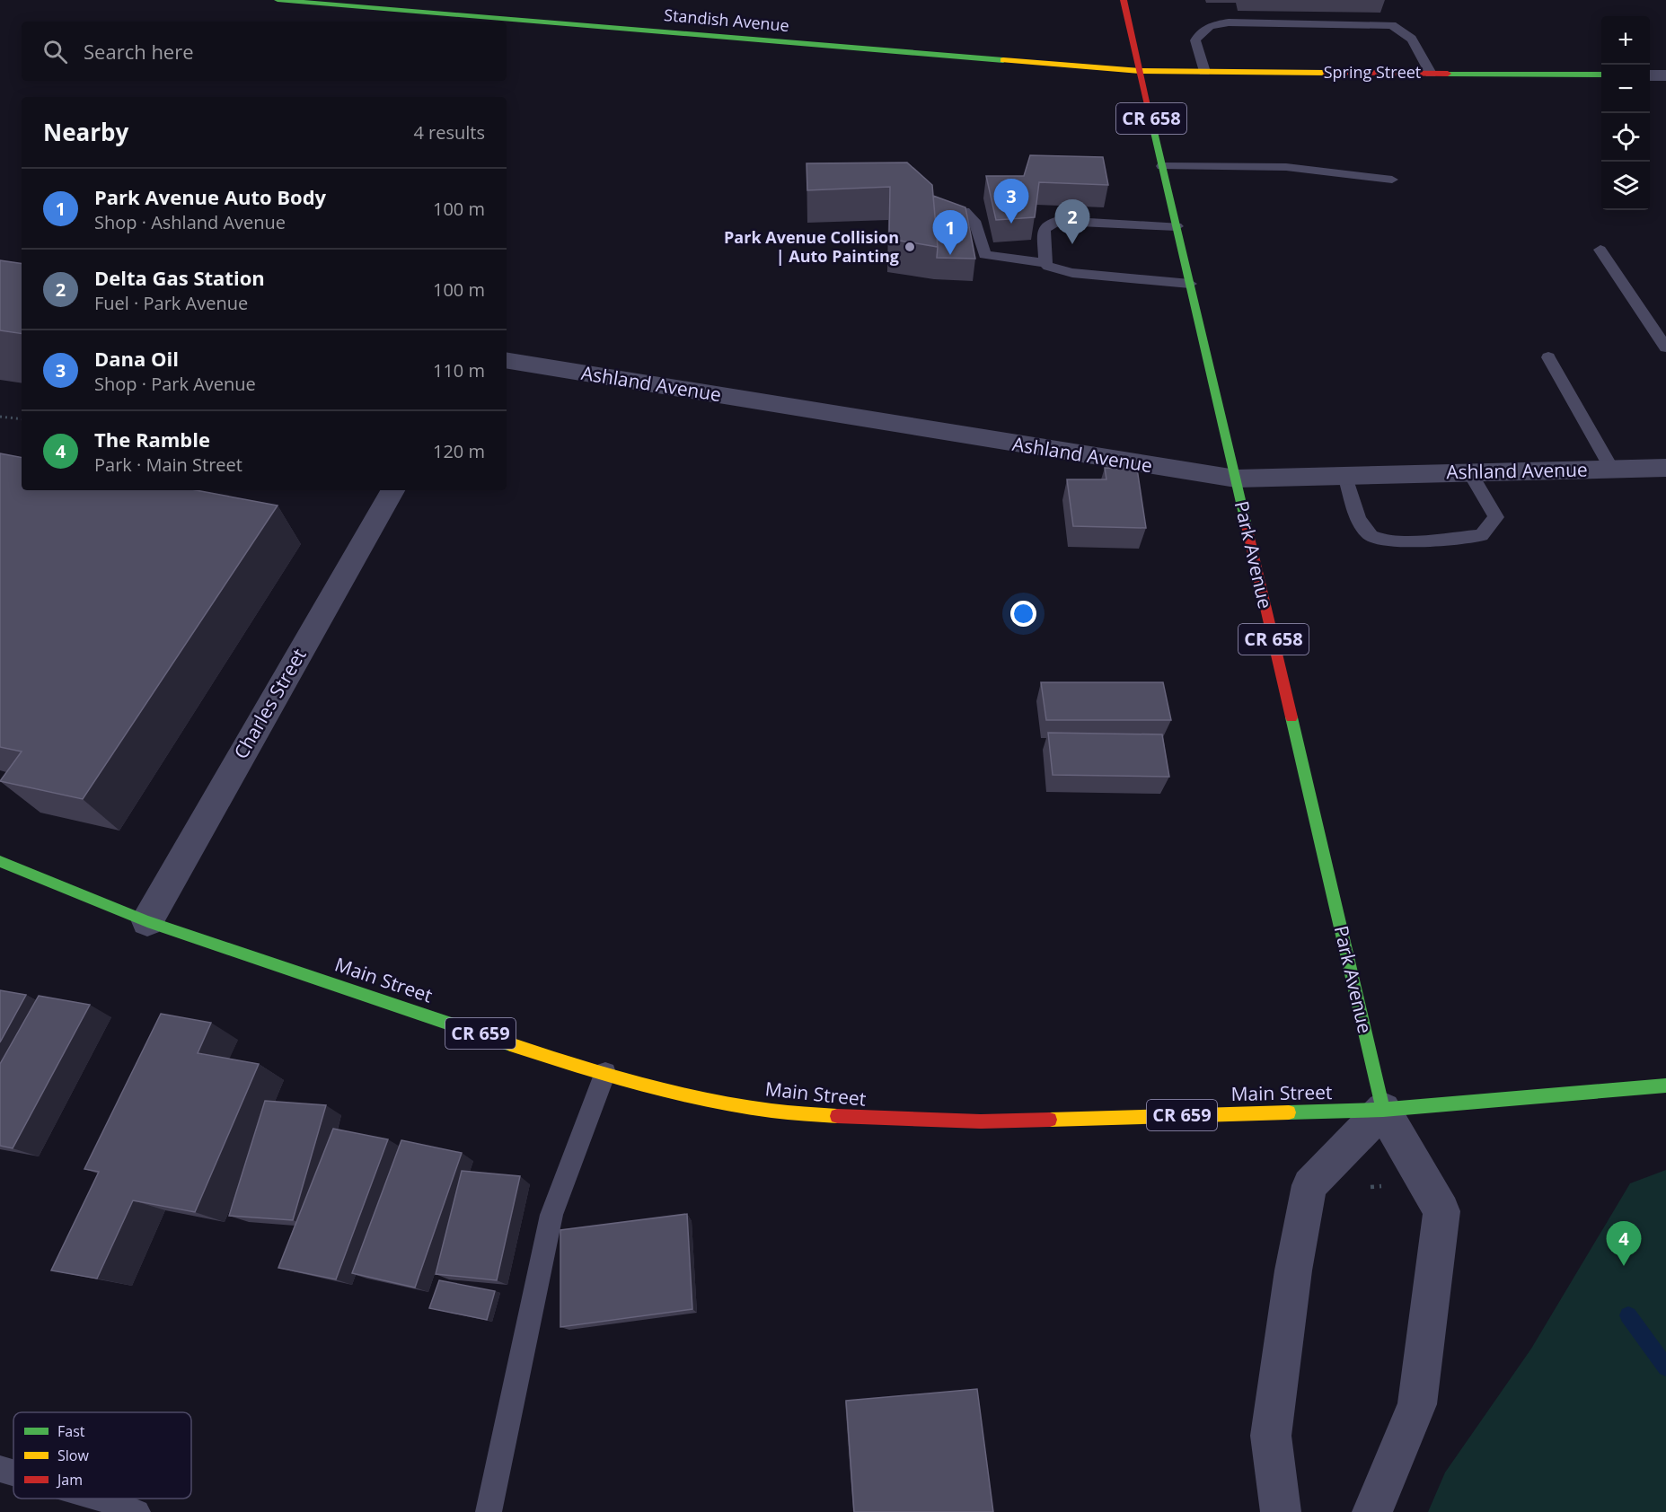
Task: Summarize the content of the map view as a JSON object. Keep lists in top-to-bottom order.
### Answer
{
  "streets": {
    "main road": [
      "Standish Avenue",
      "Spring Street",
      "CR 658",
      "Park Avenue",
      "Main Street",
      "CR 659"
    ],
    "street": ["Ashland Avenue", "Charles Street"]
  },
  "crossings": [
    ["Standish Avenue", "Spring Street"],
    ["Standish Avenue", "Park Avenue"],
    ["Spring Street", "Park Avenue"],
    ["Ashland Avenue", "Park Avenue"],
    ["Park Avenue", "Main Street"],
    ["Charles Street", "Main Street"]
  ],
  "places": ["Park Avenue Collision | Auto Painting"],
  "legend": ["Fast", "Slow", "Jam"],
  "page": {
    "map_buttons": ["+", "−"],
    "search": "Search here",
    "heading": ["Nearby", "4 results"],
    "list": [
      {
        "mark": "1",
        "name": "Park Avenue Auto Body",
        "note": "Shop · Ashland Avenue",
        "value": "100 m"
      },
      {
        "mark": "2",
        "name": "Delta Gas Station",
        "note": "Fuel · Park Avenue",
        "value": "100 m"
      },
      {
        "mark": "3",
        "name": "Dana Oil",
        "note": "Shop · Park Avenue",
        "value": "110 m"
      },
      {
        "mark": "4",
        "name": "The Ramble",
        "note": "Park · Main Street",
        "value": "120 m"
      }
    ],
    "pins": [
      "3",
      "2",
      "1",
      "4"
    ]
  }
}
